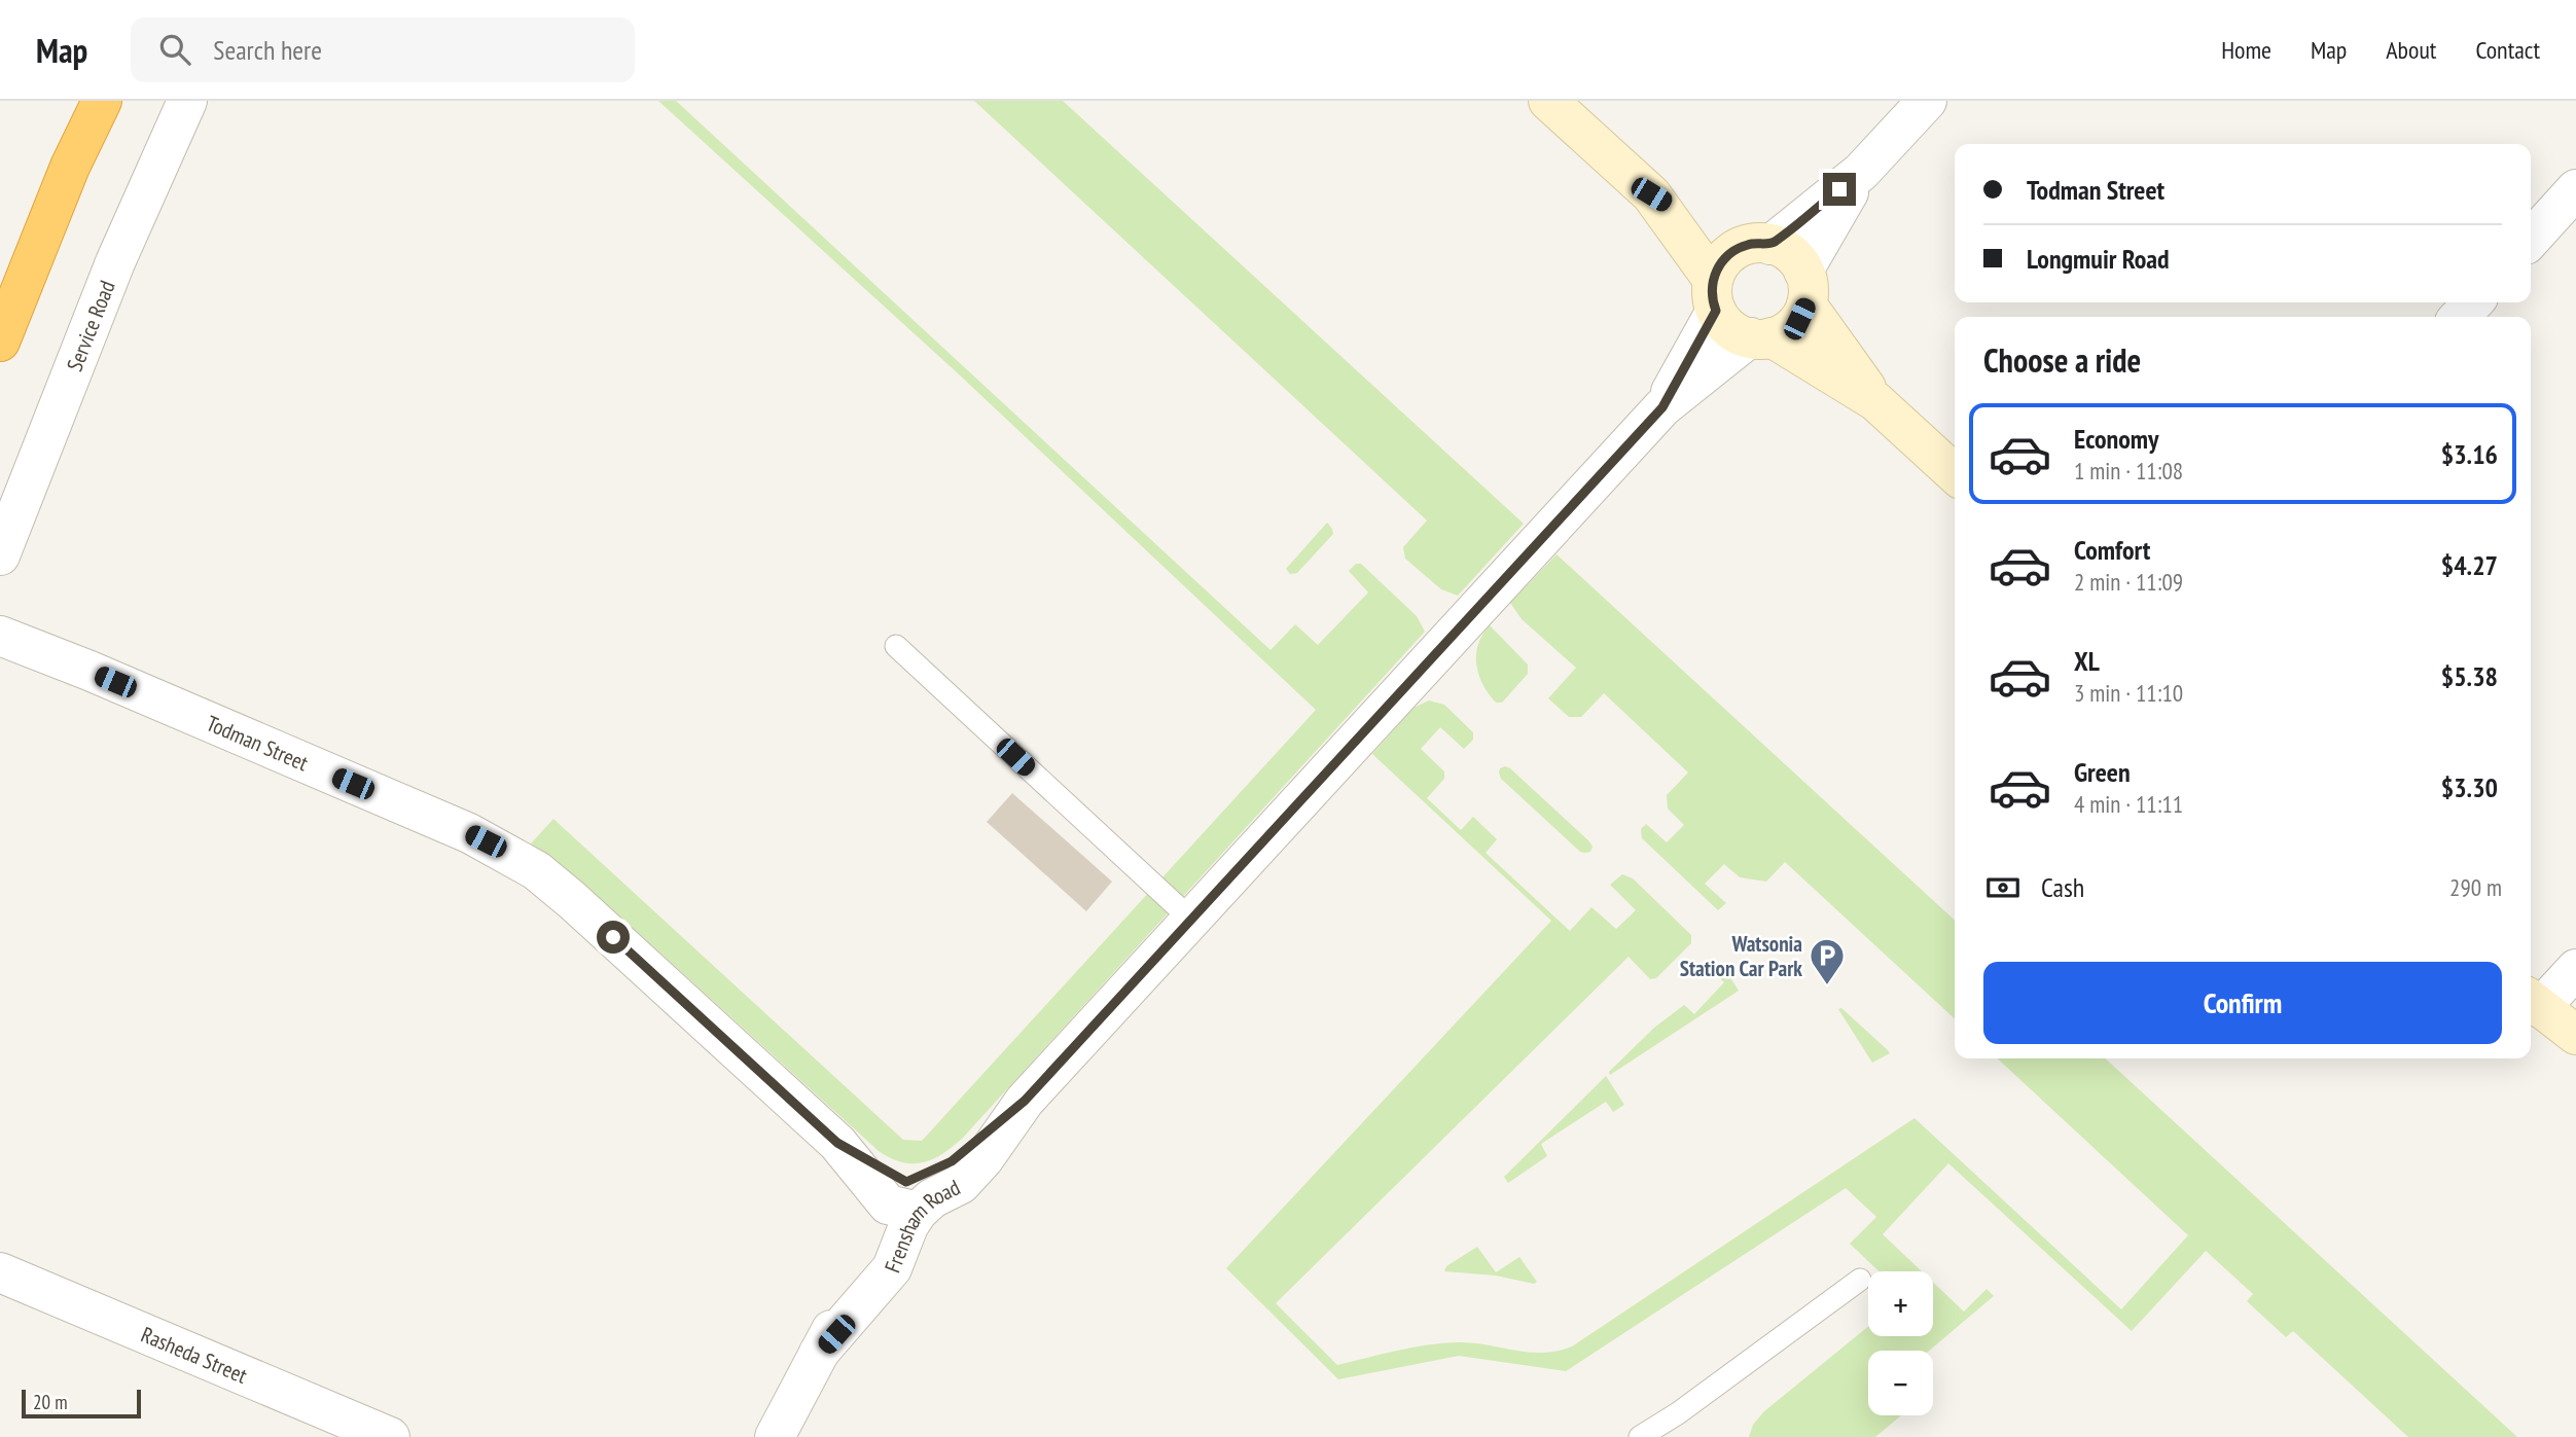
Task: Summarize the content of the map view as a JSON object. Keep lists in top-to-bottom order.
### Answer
{
  "streets": {
    "street": [
      "Service Road",
      "Todman Street",
      "Frensham Road",
      "Rasheda Street"
    ]
  },
  "crossings": [
    ["Todman Street", "Frensham Road"]
  ],
  "places": {
    "parking": ["Watsonia Station Car Park"]
  },
  "scale_bar": "20 m",
  "page": {
    "header": "Map",
    "search": "Search here",
    "nav": [
      "Home",
      "Map",
      "About",
      "Contact"
    ],
    "banner": ["Todman Street", "Longmuir Road"],
    "heading": "Choose a ride",
    "list": [
      {
        "name": "Economy",
        "note": "1 min · 11:08",
        "value": "$3.16"
      },
      {
        "name": "Comfort",
        "note": "2 min · 11:09",
        "value": "$4.27"
      },
      {
        "name": "XL",
        "note": "3 min · 11:10",
        "value": "$5.38"
      },
      {
        "name": "Green",
        "note": "4 min · 11:11",
        "value": "$3.30"
      }
    ],
    "pay": ["Cash", "290 m"],
    "buttons": "Confirm",
    "map_buttons": ["+", "−"],
    "scale": "20 m"
  }
}
